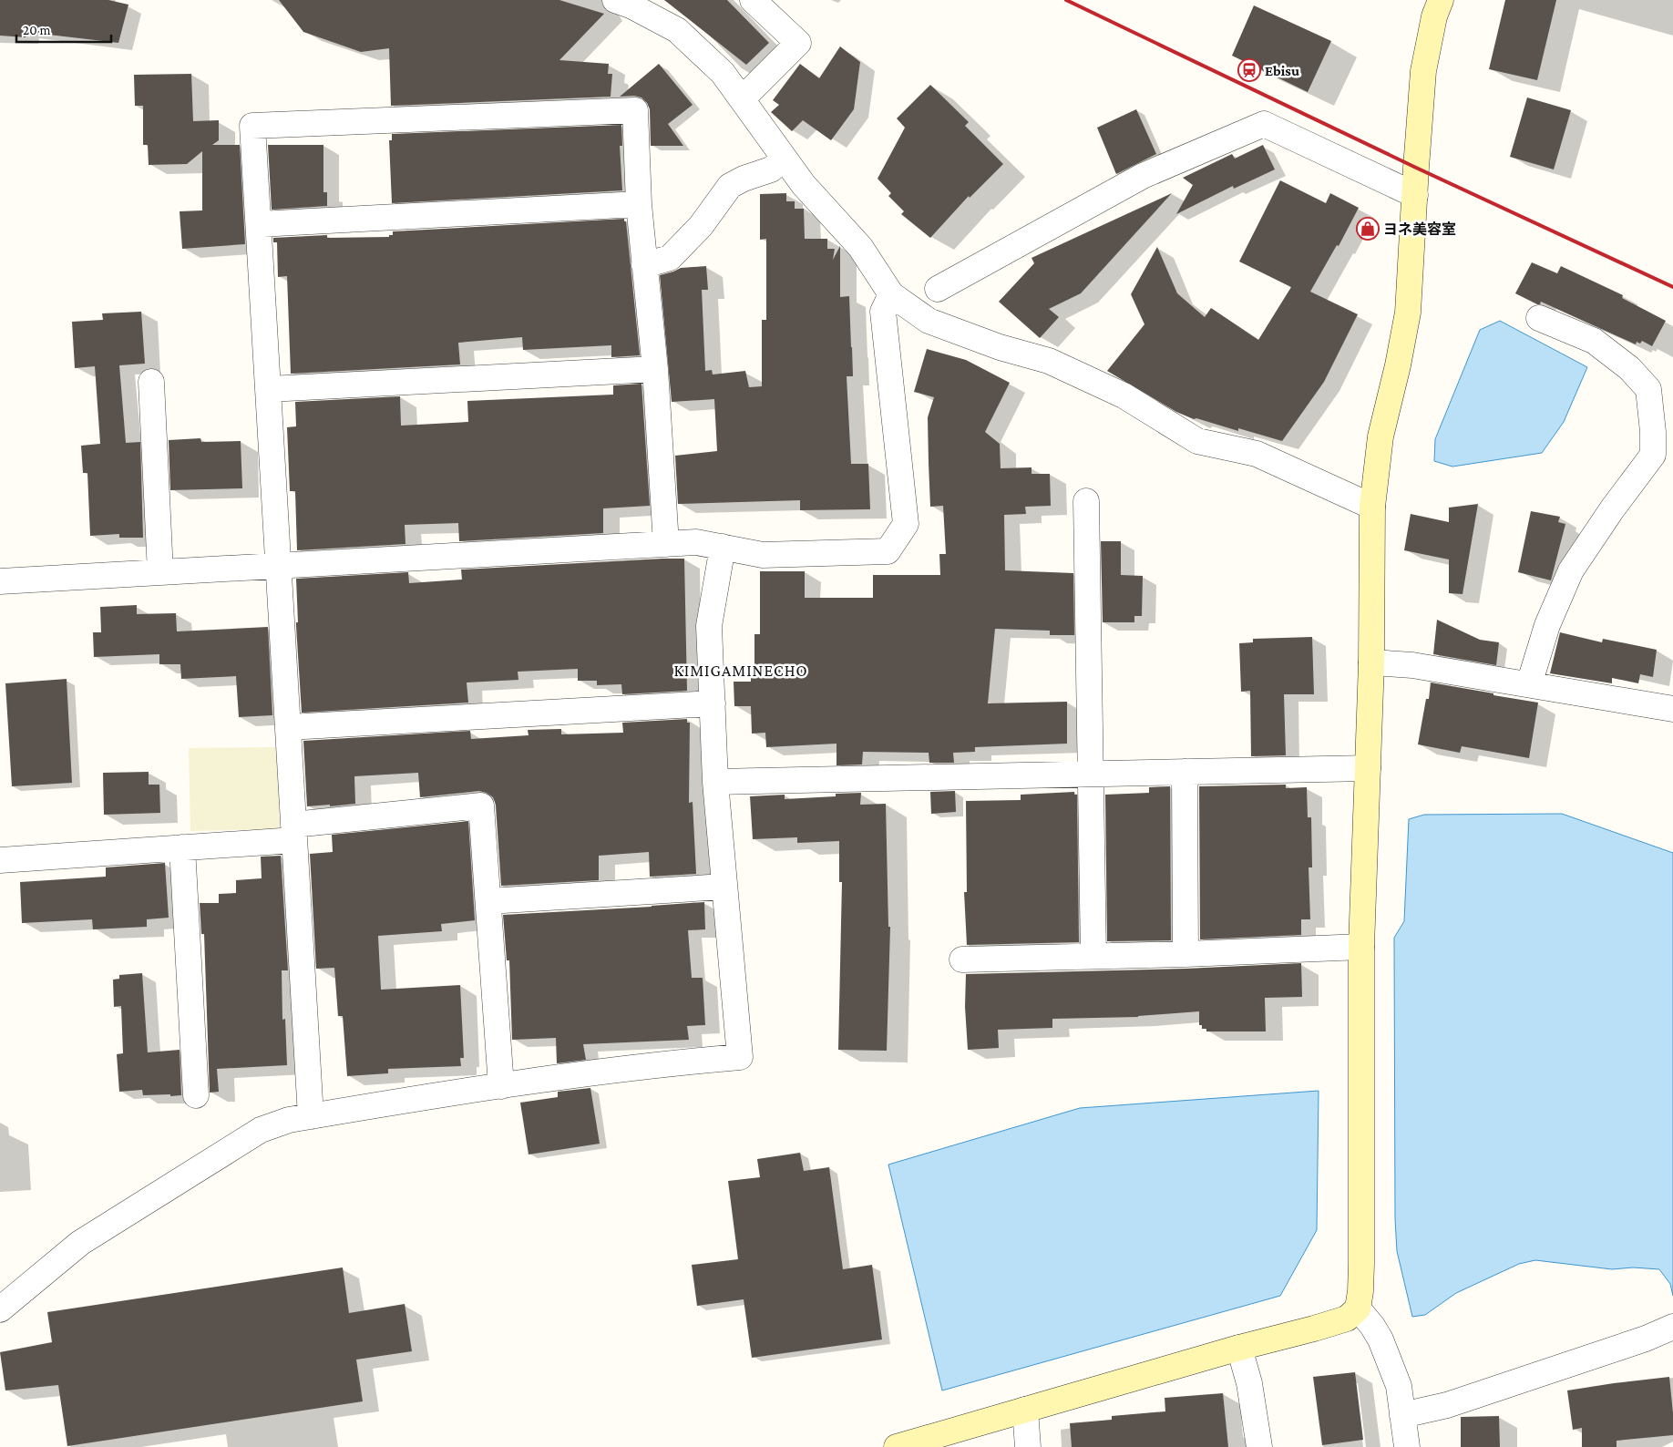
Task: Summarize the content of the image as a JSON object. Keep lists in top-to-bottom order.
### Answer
{
  "districts": ["KIMIGAMINECHO"],
  "places": {
    "station": ["Ebisu"],
    "shop": ["ヨネ美容室"]
  },
  "scale_bar": "20 m"
}
